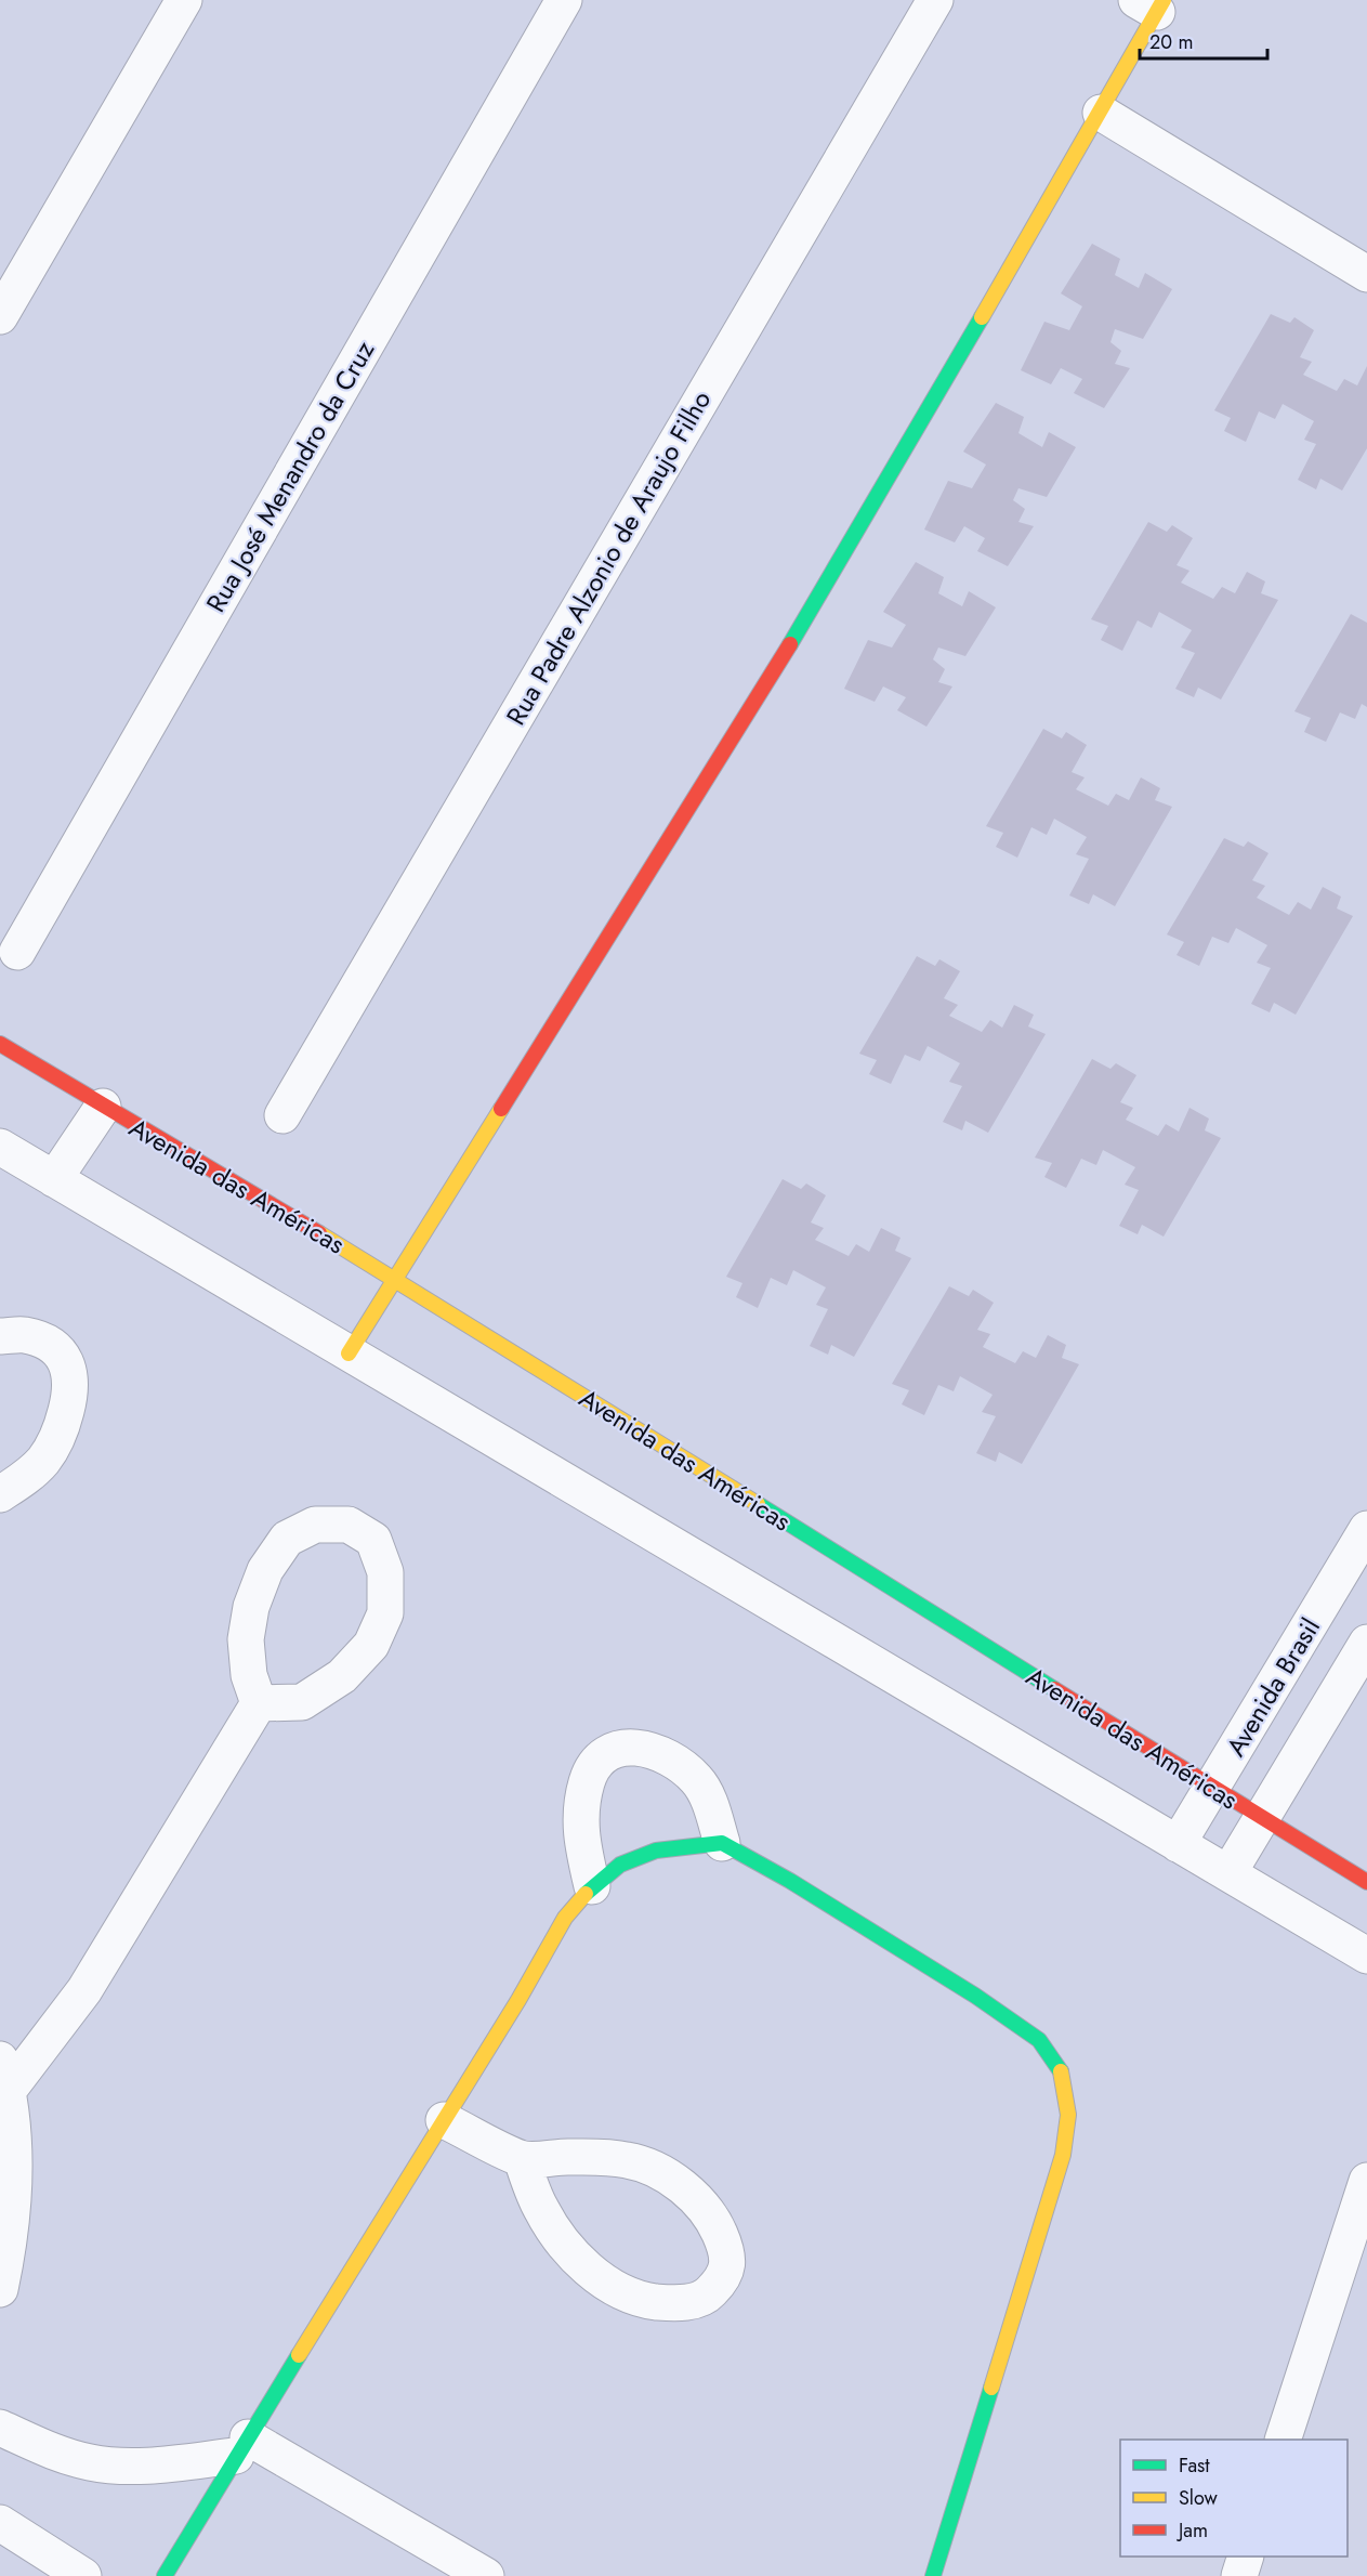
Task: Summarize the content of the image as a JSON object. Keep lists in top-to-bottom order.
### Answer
{
  "streets": {
    "street": [
      "Rua José Menandro da Cruz",
      "Rua Padre Alzonio de Araujo Filho",
      "Avenida das Américas",
      "Avenida Brasil"
    ]
  },
  "crossings": [
    ["Avenida das Américas", "Avenida Brasil"]
  ],
  "legend": ["Fast", "Slow", "Jam"],
  "scale_bar": "20 m"
}
